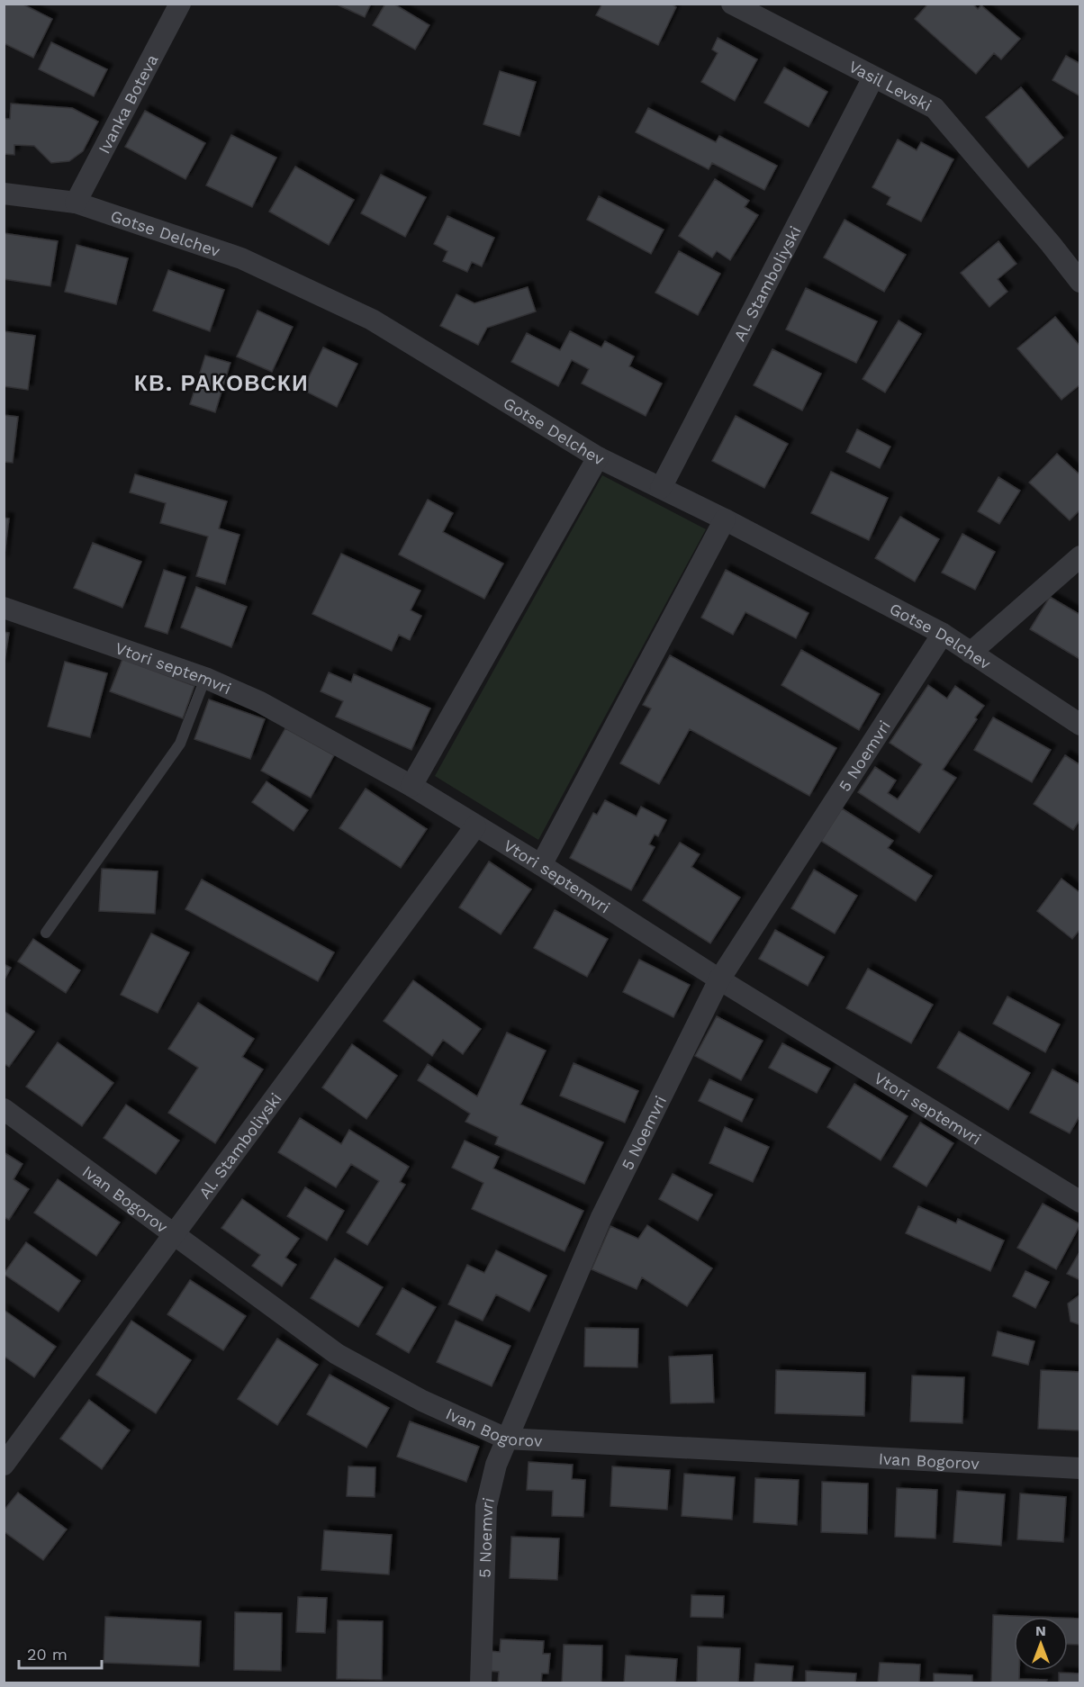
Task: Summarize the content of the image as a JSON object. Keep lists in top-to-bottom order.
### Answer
{
  "streets": {
    "street": [
      "Vasil Levski",
      "Ivanka Boteva",
      "Gotse Delchev",
      "Al. Stamboliyski",
      "Vtori septemvri",
      "5 Noemvri",
      "Ivan Bogorov"
    ]
  },
  "crossings": [
    ["Vasil Levski", "Al. Stamboliyski"],
    ["Ivanka Boteva", "Gotse Delchev"],
    ["Gotse Delchev", "Al. Stamboliyski"],
    ["Gotse Delchev", "5 Noemvri"],
    ["Al. Stamboliyski", "Vtori septemvri"],
    ["Al. Stamboliyski", "Ivan Bogorov"],
    ["Vtori septemvri", "5 Noemvri"],
    ["5 Noemvri", "Ivan Bogorov"]
  ],
  "districts": ["КВ. РАКОВСКИ"],
  "scale_bar": "20 m",
  "north": "top"
}
